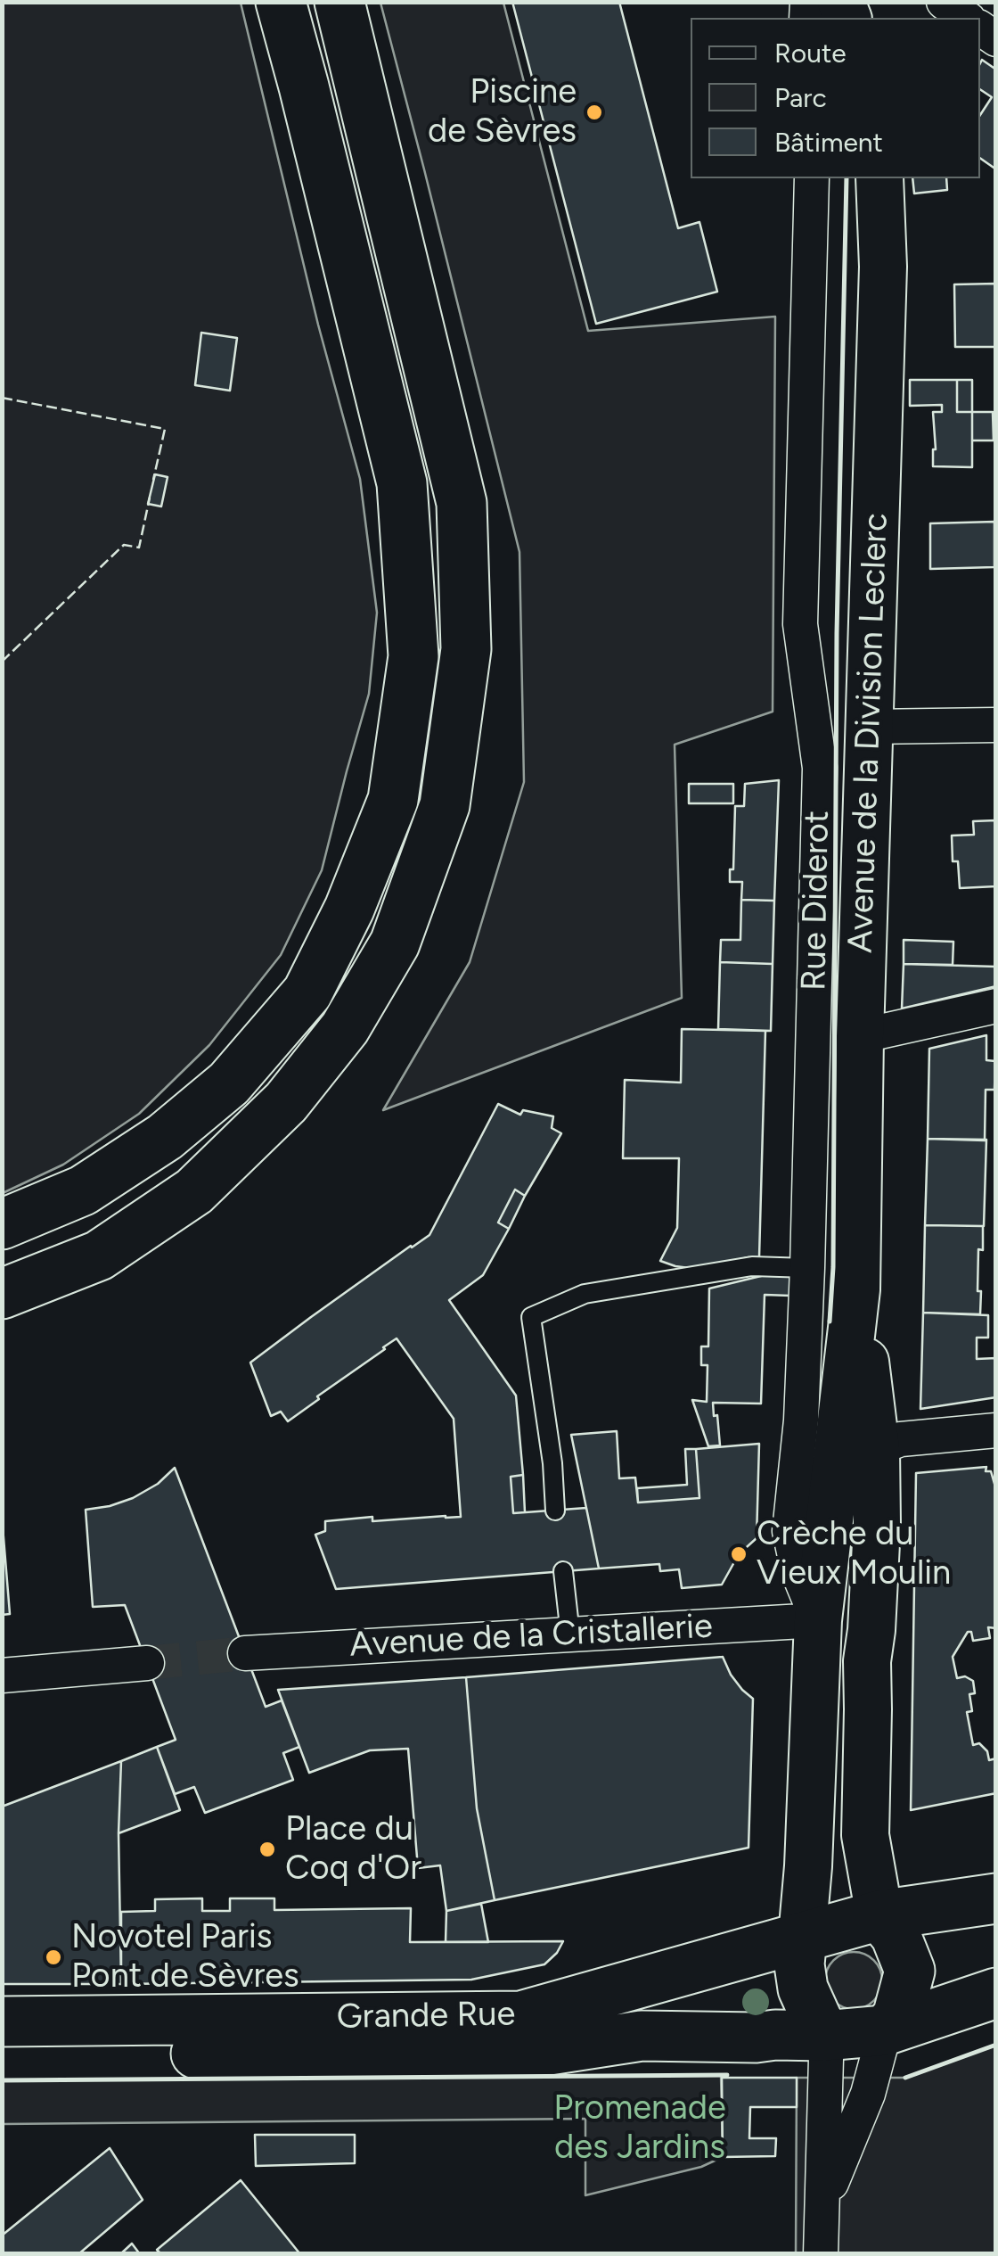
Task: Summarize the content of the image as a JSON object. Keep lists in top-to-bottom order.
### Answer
{
  "streets": {
    "main road": ["Avenue de la Division Leclerc", "Grande Rue"],
    "street": ["Rue Diderot", "Avenue de la Cristallerie"]
  },
  "crossings": [
    ["Avenue de la Division Leclerc", "Rue Diderot"],
    ["Avenue de la Division Leclerc", "Avenue de la Cristallerie"],
    ["Avenue de la Division Leclerc", "Grande Rue"],
    ["Rue Diderot", "Avenue de la Cristallerie"]
  ],
  "parks": ["Promenade des Jardins"],
  "places": [
    "Piscine de Sèvres",
    "Crèche du Vieux Moulin",
    "Place du Coq d'Or",
    "Novotel Paris Pont de Sèvres"
  ],
  "legend": ["Route", "Parc", "Bâtiment"]
}
